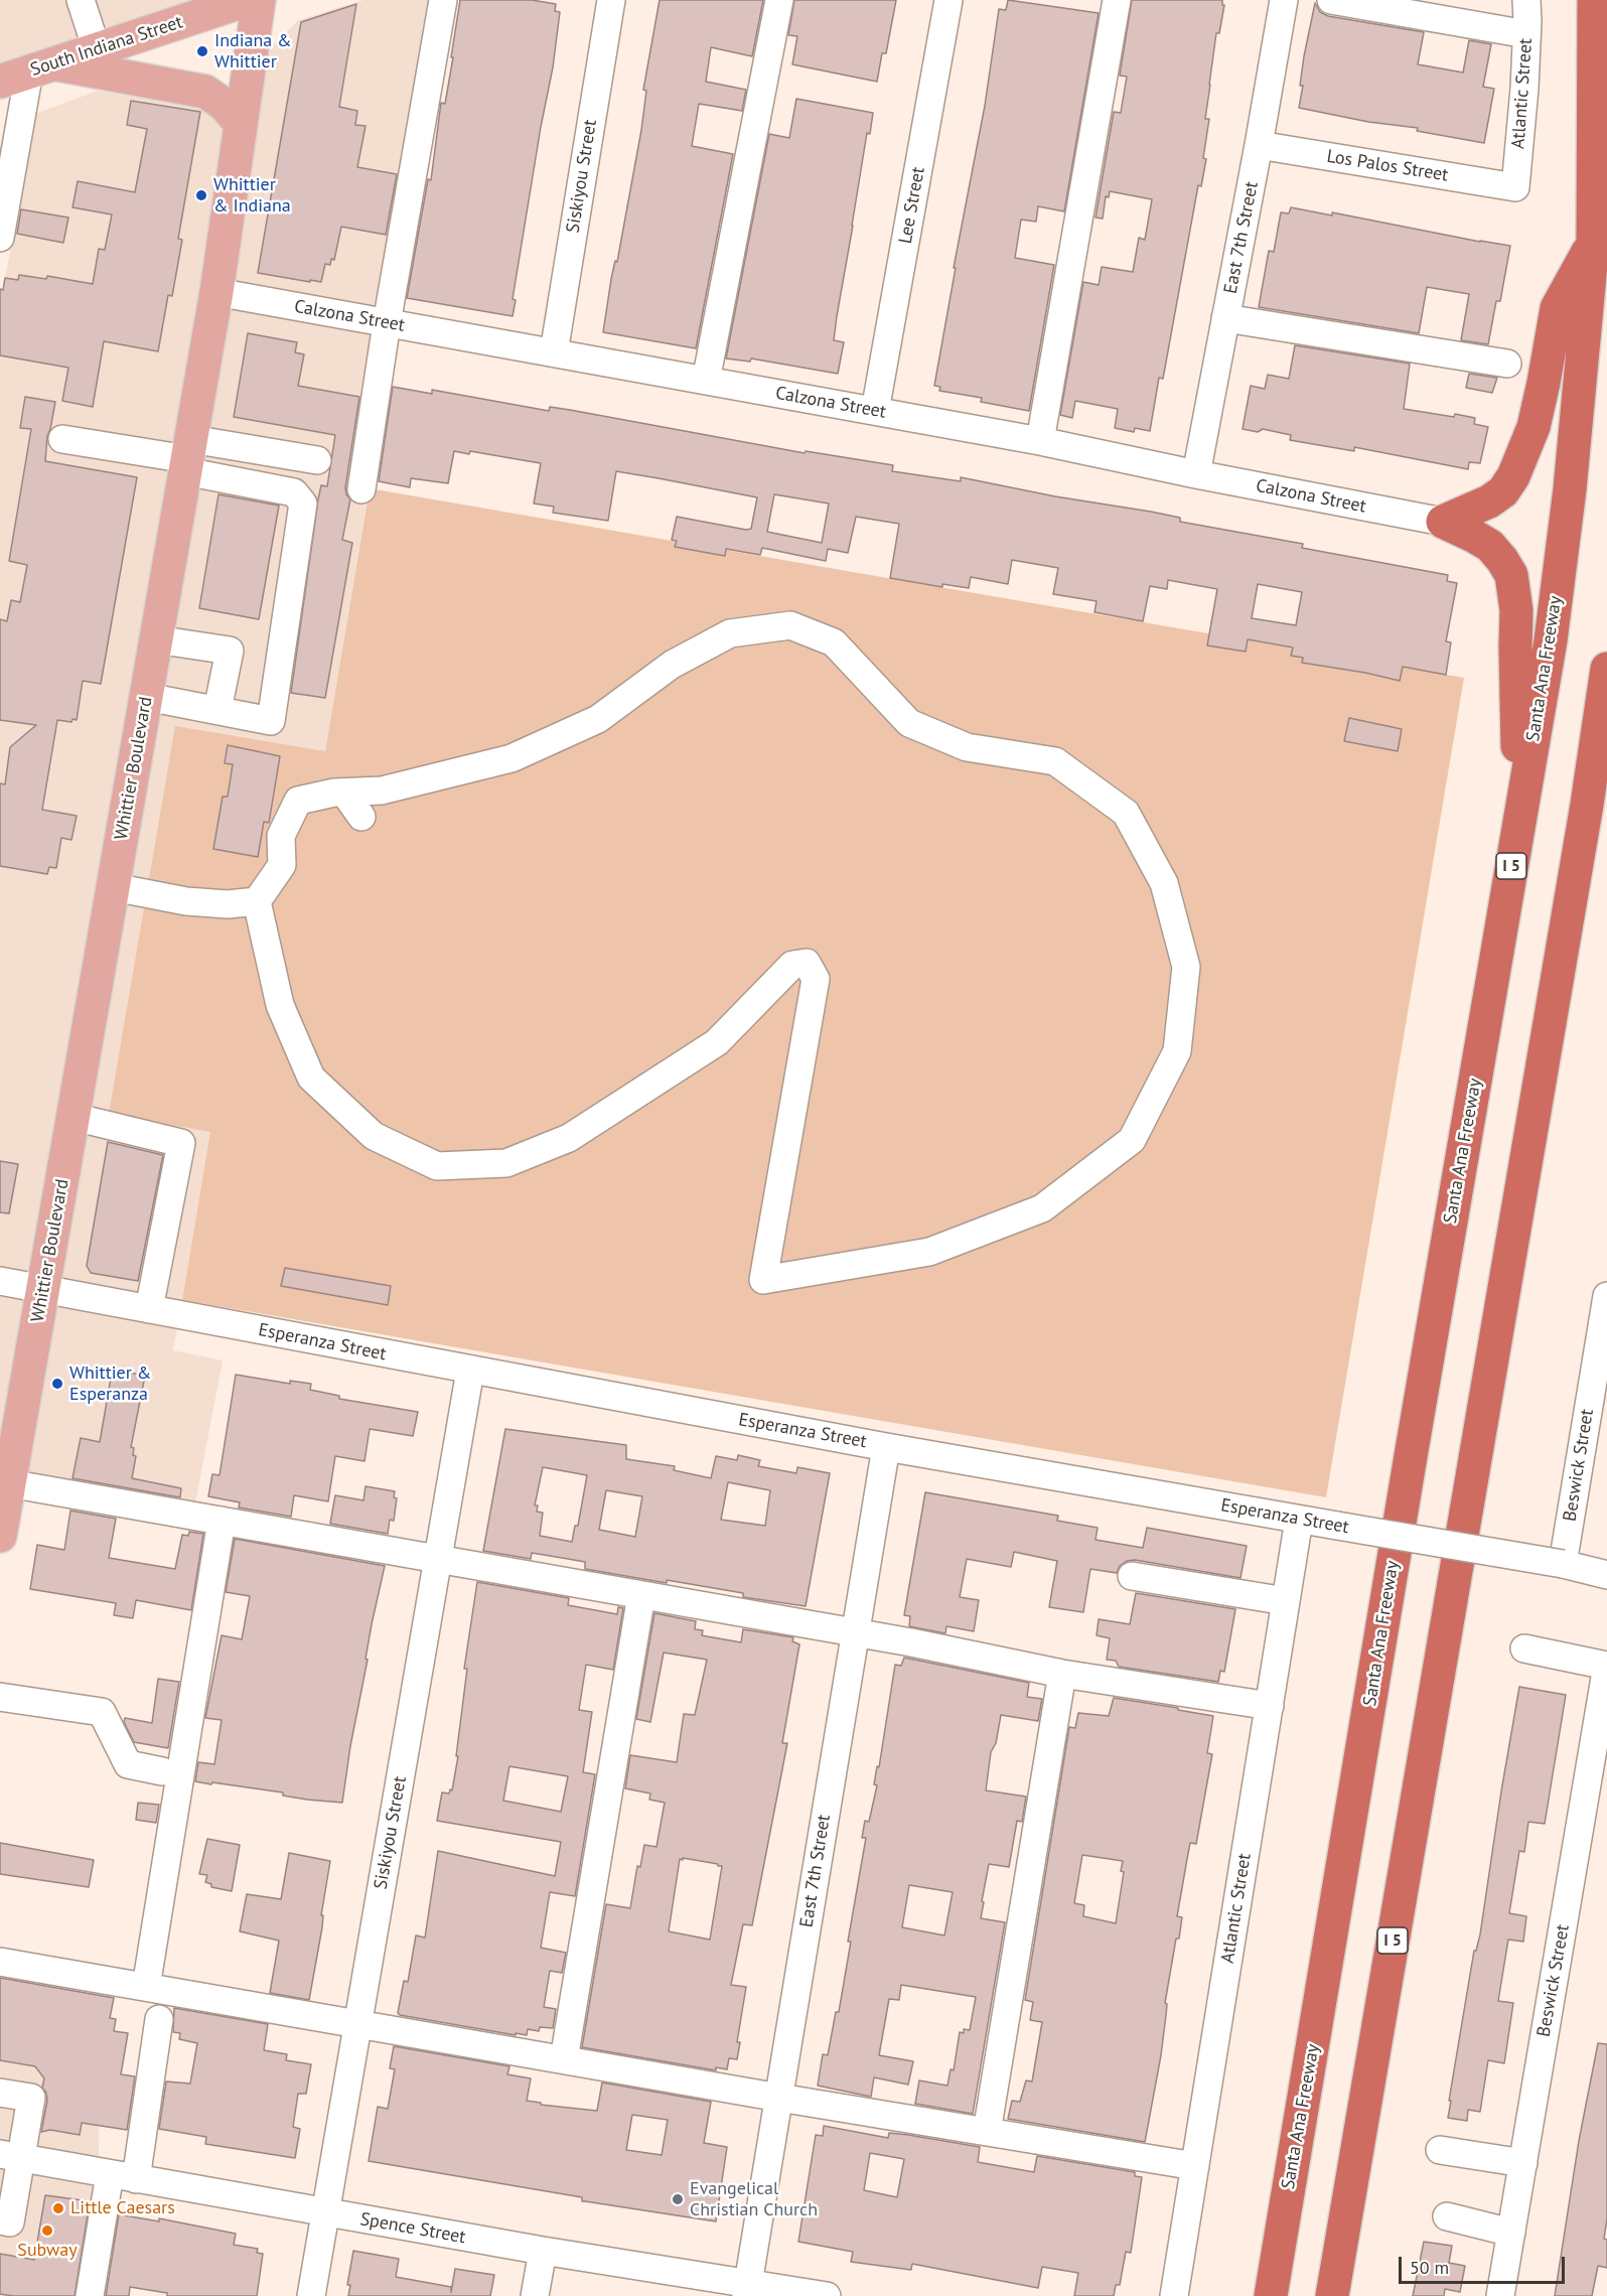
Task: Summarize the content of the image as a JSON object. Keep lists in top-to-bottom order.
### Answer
{
  "streets": {
    "highway": ["Santa Ana Freeway", "I 5"],
    "main road": ["South Indiana Street", "Whittier Boulevard"],
    "street": [
      "Atlantic Street",
      "Los Palos Street",
      "Siskiyou Street",
      "Lee Street",
      "East 7th Street",
      "Calzona Street",
      "Esperanza Street",
      "Beswick Street",
      "Spence Street"
    ]
  },
  "crossings": [
    ["Atlantic Street", "Los Palos Street"],
    ["Atlantic Street", "Esperanza Street"],
    ["Los Palos Street", "East 7th Street"],
    ["Siskiyou Street", "Calzona Street"],
    ["Siskiyou Street", "Esperanza Street"],
    ["Siskiyou Street", "Spence Street"],
    ["Lee Street", "Calzona Street"],
    ["East 7th Street", "Calzona Street"],
    ["East 7th Street", "Esperanza Street"],
    ["East 7th Street", "Spence Street"],
    ["Calzona Street", "Whittier Boulevard"],
    ["Whittier Boulevard", "Esperanza Street"],
    ["Esperanza Street", "Beswick Street"]
  ],
  "places": [
    "Indiana & Whittier",
    "Whittier & Indiana",
    "Whittier & Esperanza",
    "Evangelical Christian Church",
    "Little Caesars",
    "Subway"
  ],
  "scale_bar": "50 m"
}
